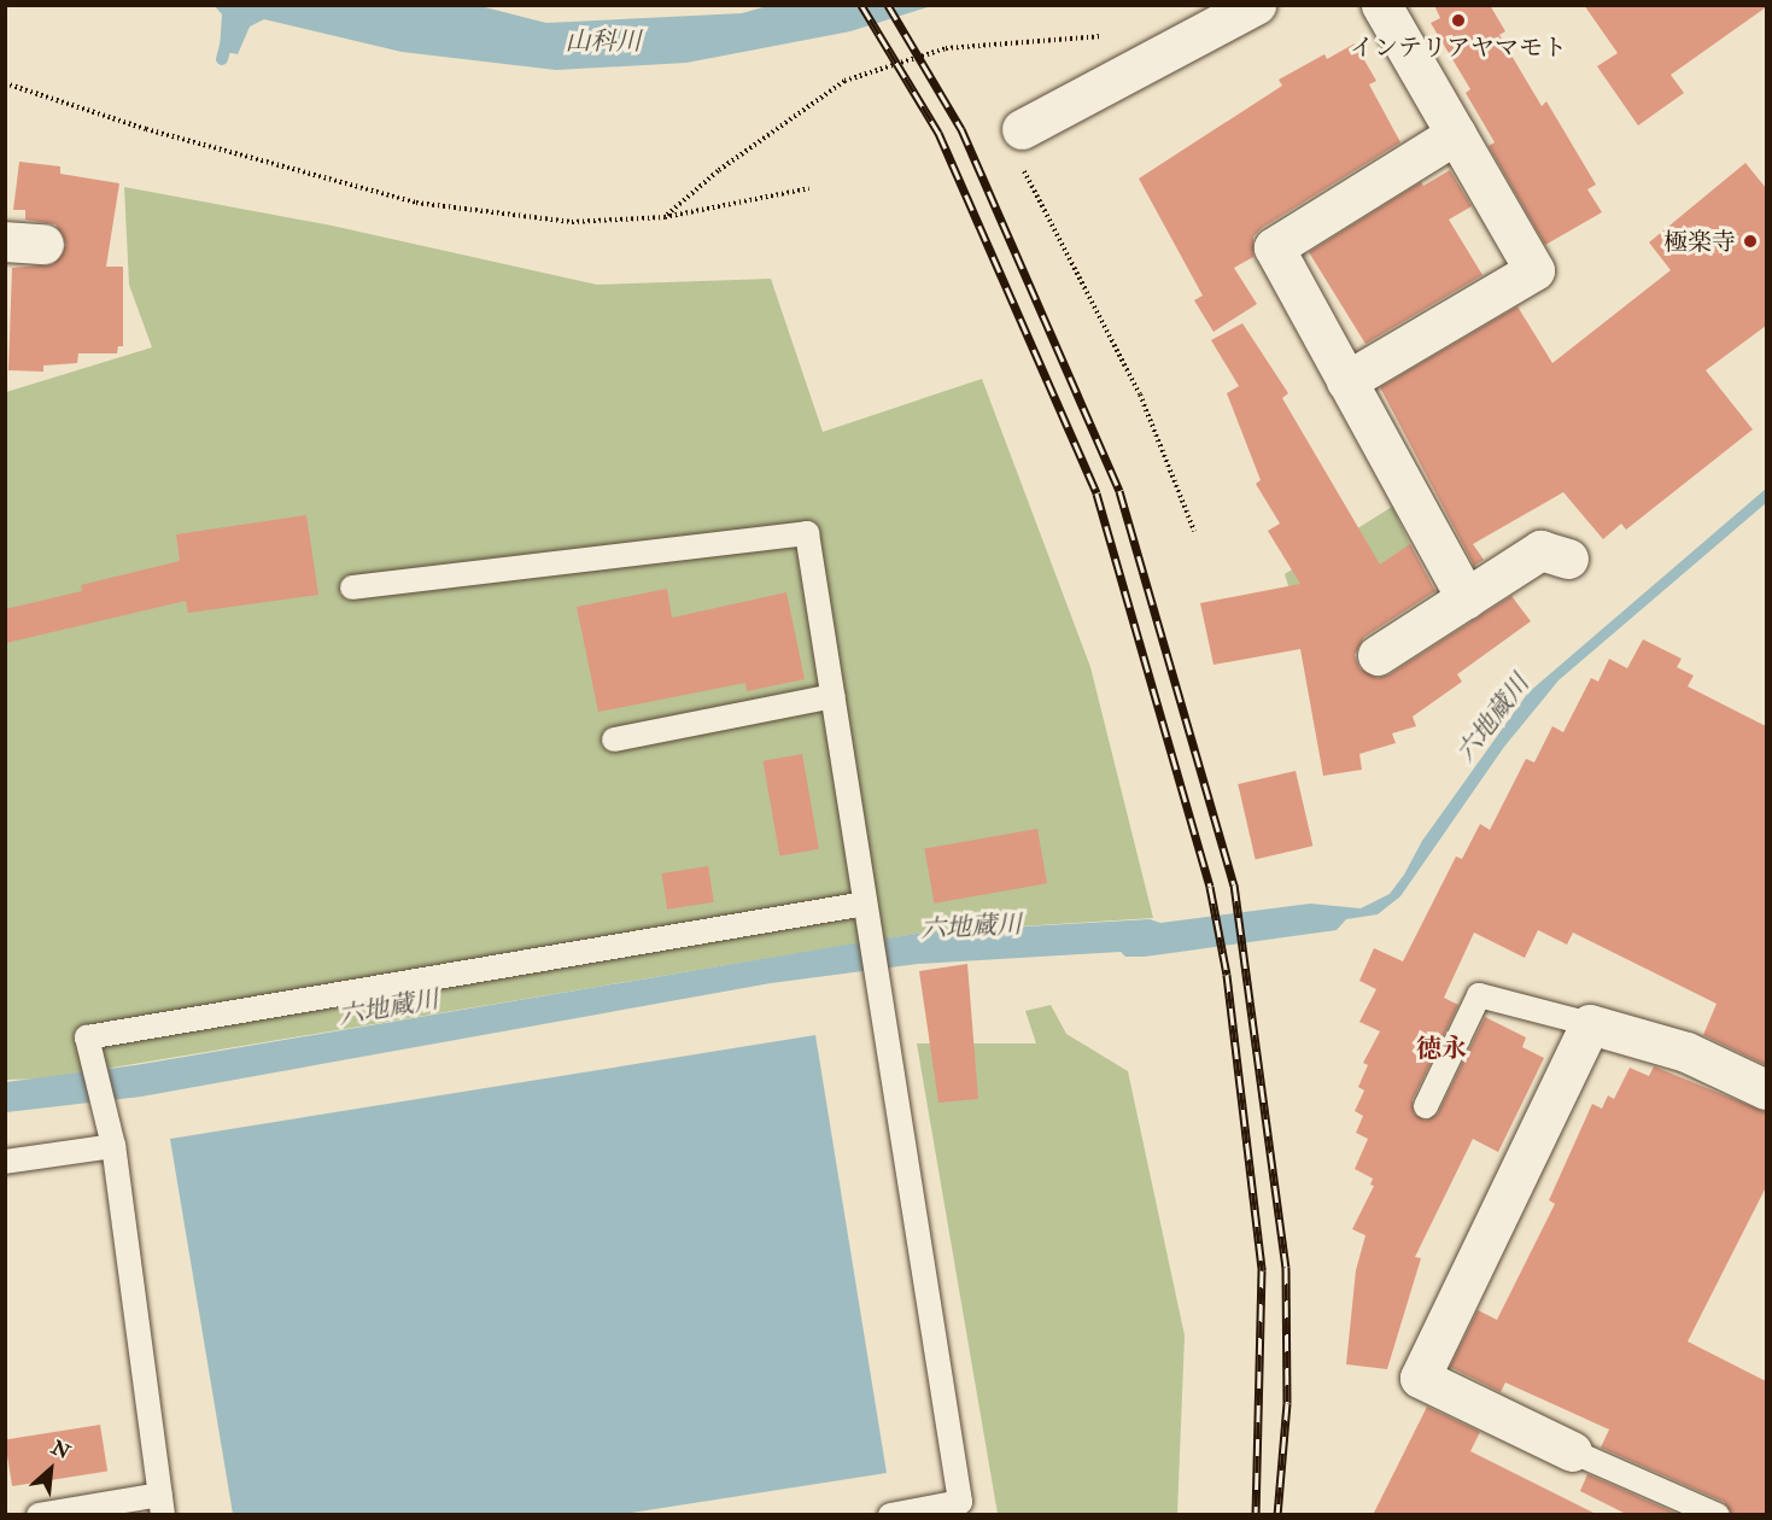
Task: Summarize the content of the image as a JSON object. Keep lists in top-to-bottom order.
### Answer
{
  "districts": ["徳永"],
  "water": ["山科川", "六地蔵川"],
  "places": ["インテリアヤマモト", "極楽寺"],
  "north": "top right"
}
